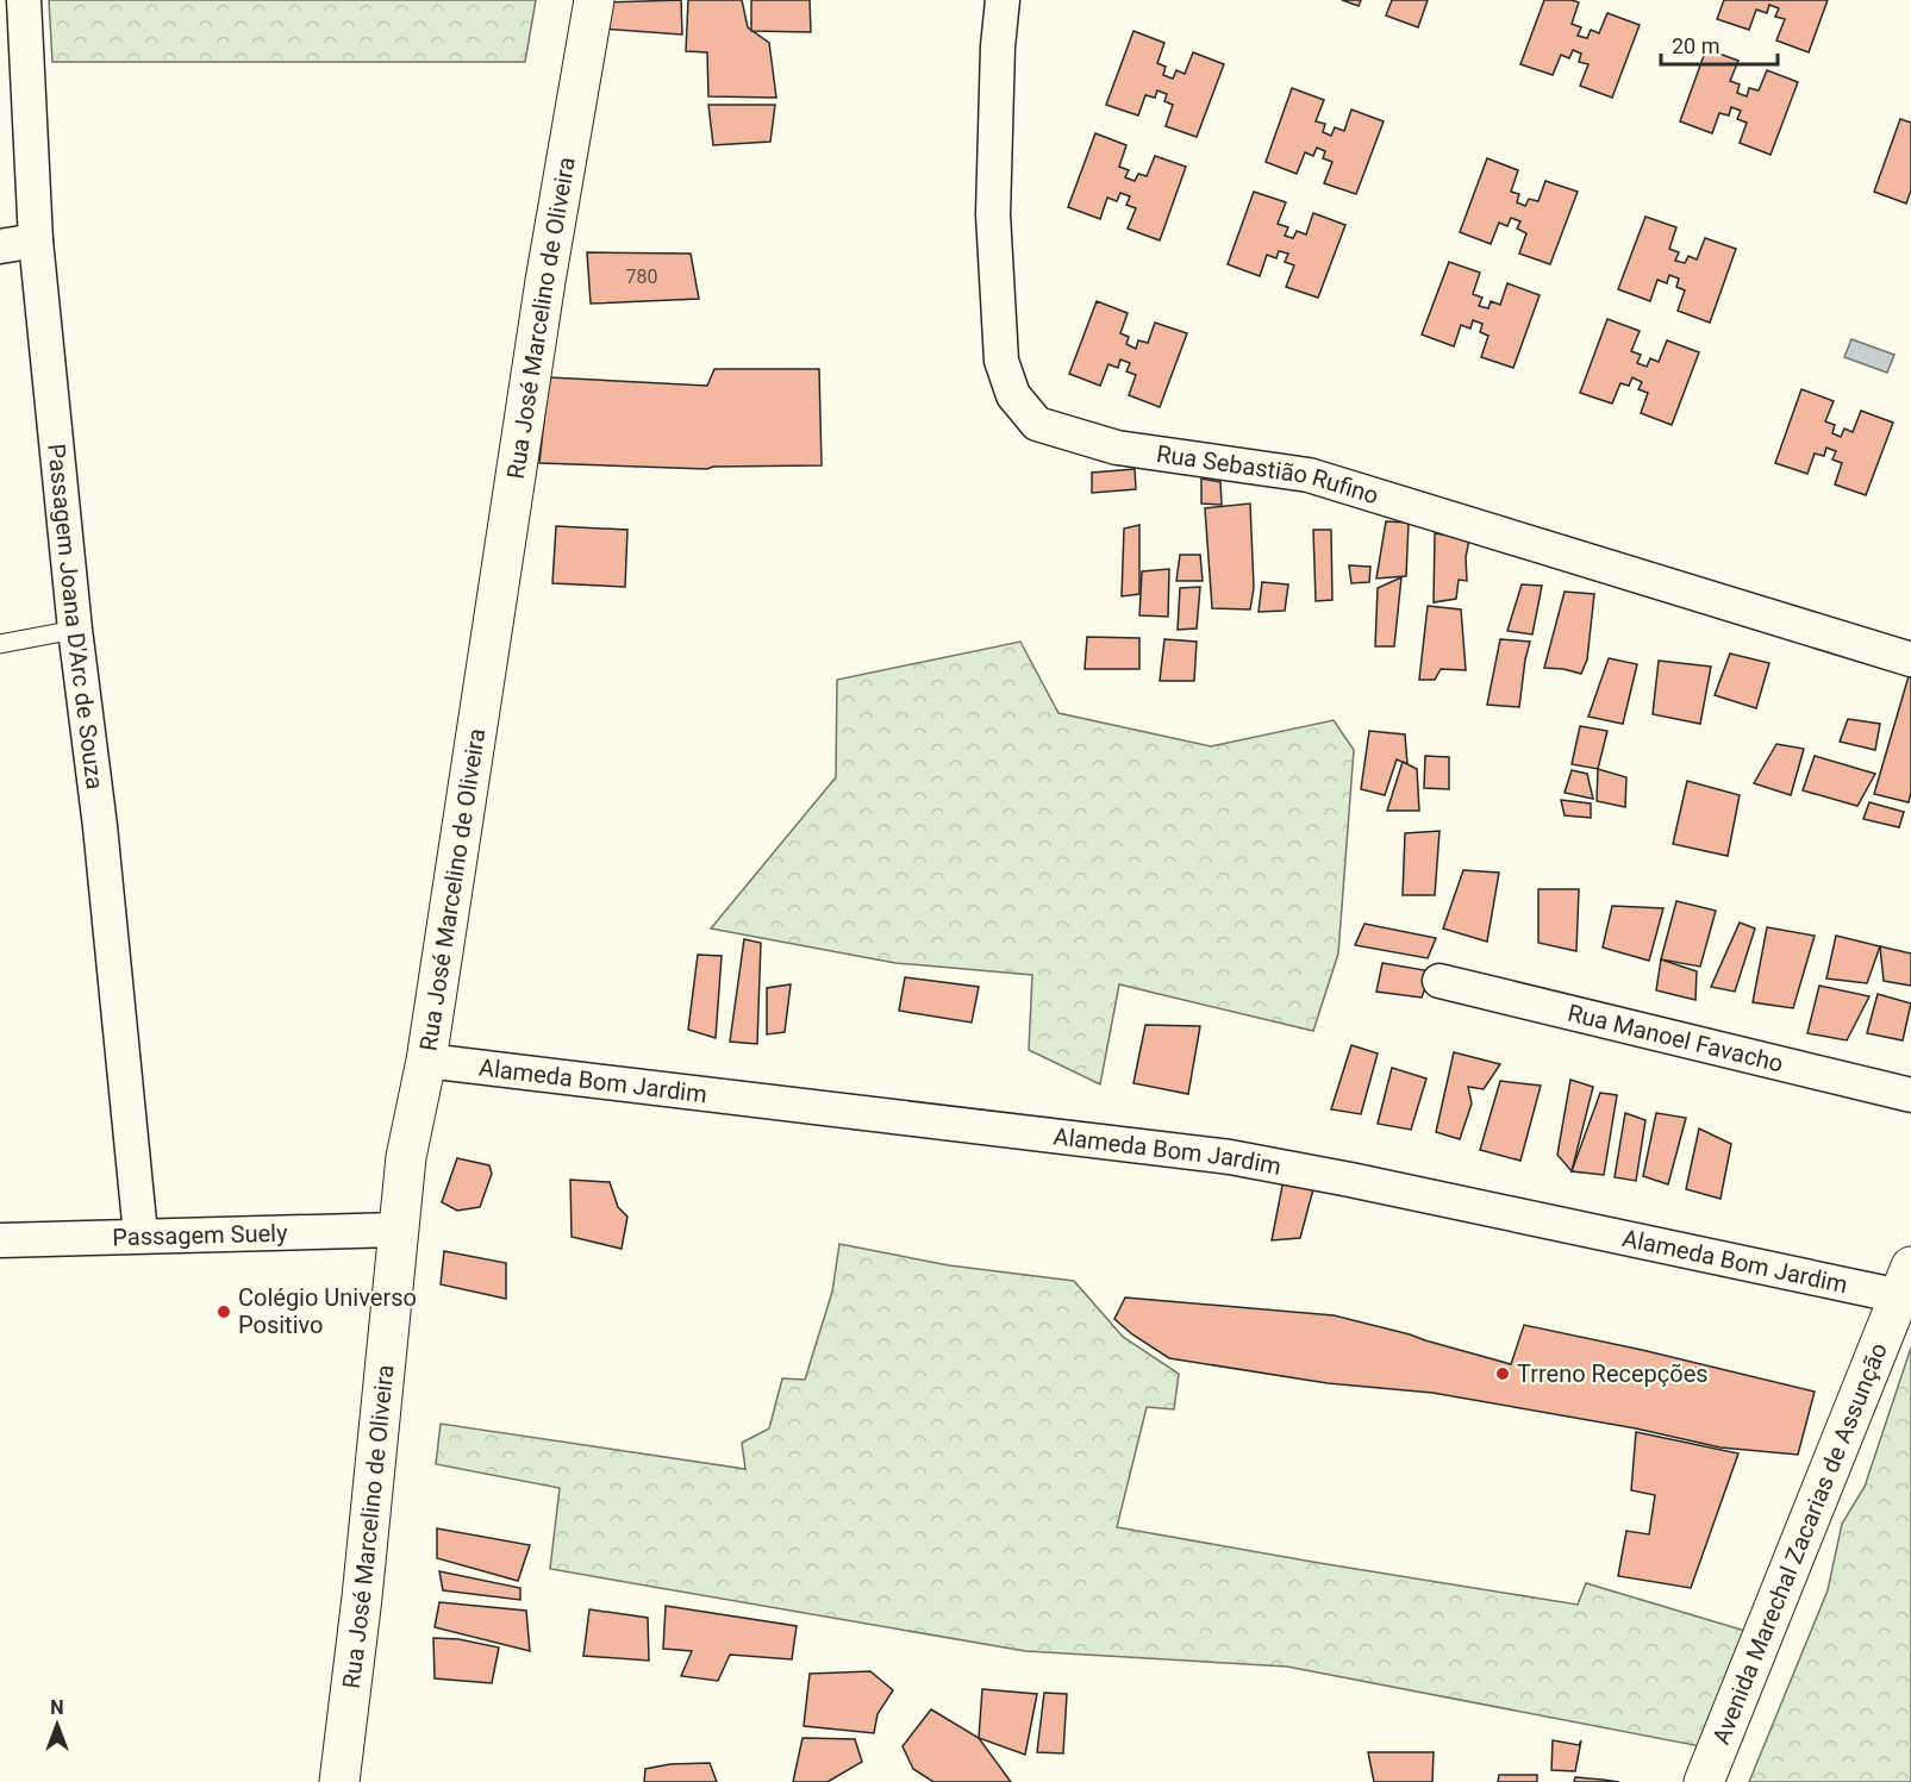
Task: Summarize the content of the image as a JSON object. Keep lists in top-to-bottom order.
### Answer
{
  "streets": {
    "street": [
      "Rua José Marcelino de Oliveira",
      "Rua Sebastião Rufino",
      "Passagem Joana D'Arc de Souza",
      "Rua Manoel Favacho",
      "Alameda Bom Jardim",
      "Passagem Suely",
      "Avenida Marechal Zacarias de Assunção"
    ]
  },
  "crossings": [
    ["Rua José Marcelino de Oliveira", "Alameda Bom Jardim"],
    ["Rua José Marcelino de Oliveira", "Passagem Suely"],
    ["Passagem Joana D'Arc de Souza", "Passagem Suely"],
    ["Alameda Bom Jardim", "Avenida Marechal Zacarias de Assunção"]
  ],
  "places": ["Colégio Universo Positivo", "Trreno Recepções"],
  "house_numbers": ["780"],
  "scale_bar": "20 m",
  "north": "top"
}
